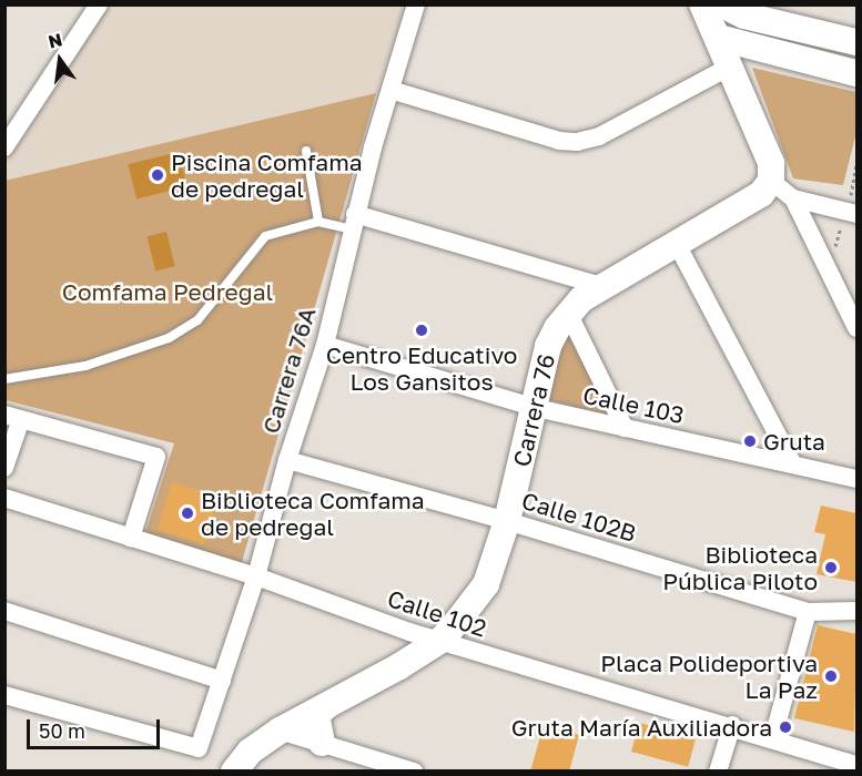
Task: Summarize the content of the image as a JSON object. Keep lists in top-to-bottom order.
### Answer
{
  "streets": {
    "street": [
      "Carrera 76A",
      "Calle 103",
      "Carrera 76",
      "Calle 102B",
      "Calle 102"
    ]
  },
  "crossings": [
    ["Carrera 76A", "Calle 103"],
    ["Carrera 76A", "Calle 102B"],
    ["Carrera 76A", "Calle 102"],
    ["Calle 103", "Carrera 76"],
    ["Carrera 76", "Calle 102B"],
    ["Carrera 76", "Calle 102"]
  ],
  "parks": ["Comfama Pedregal"],
  "places": [
    "Piscina Comfama de pedregal",
    "Centro Educativo Los Gansitos",
    "Gruta",
    "Biblioteca Comfama de pedregal",
    "Biblioteca Pública Piloto",
    "Placa Polideportiva La Paz",
    "Gruta María Auxiliadora"
  ],
  "scale_bar": "50 m",
  "north": "top"
}
